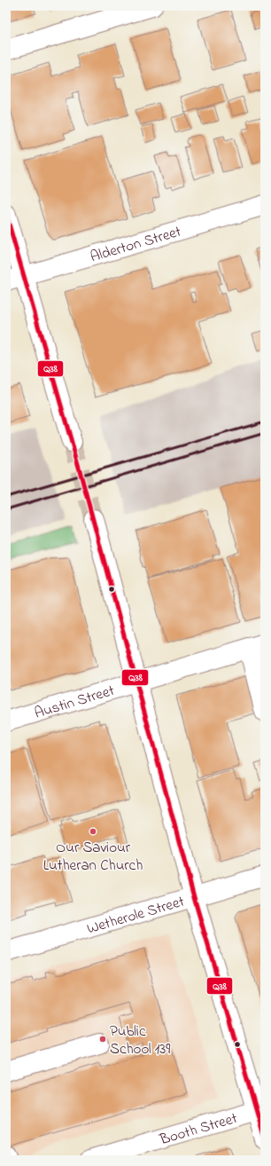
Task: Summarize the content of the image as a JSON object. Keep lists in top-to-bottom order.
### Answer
{
  "streets": {
    "street": [
      "Alderton Street",
      "Austin Street",
      "Wetherole Street",
      "Booth Street"
    ]
  },
  "places": ["Our Saviour Lutheran Church", "Public School 139"],
  "lines": ["transit line Q38"]
}
